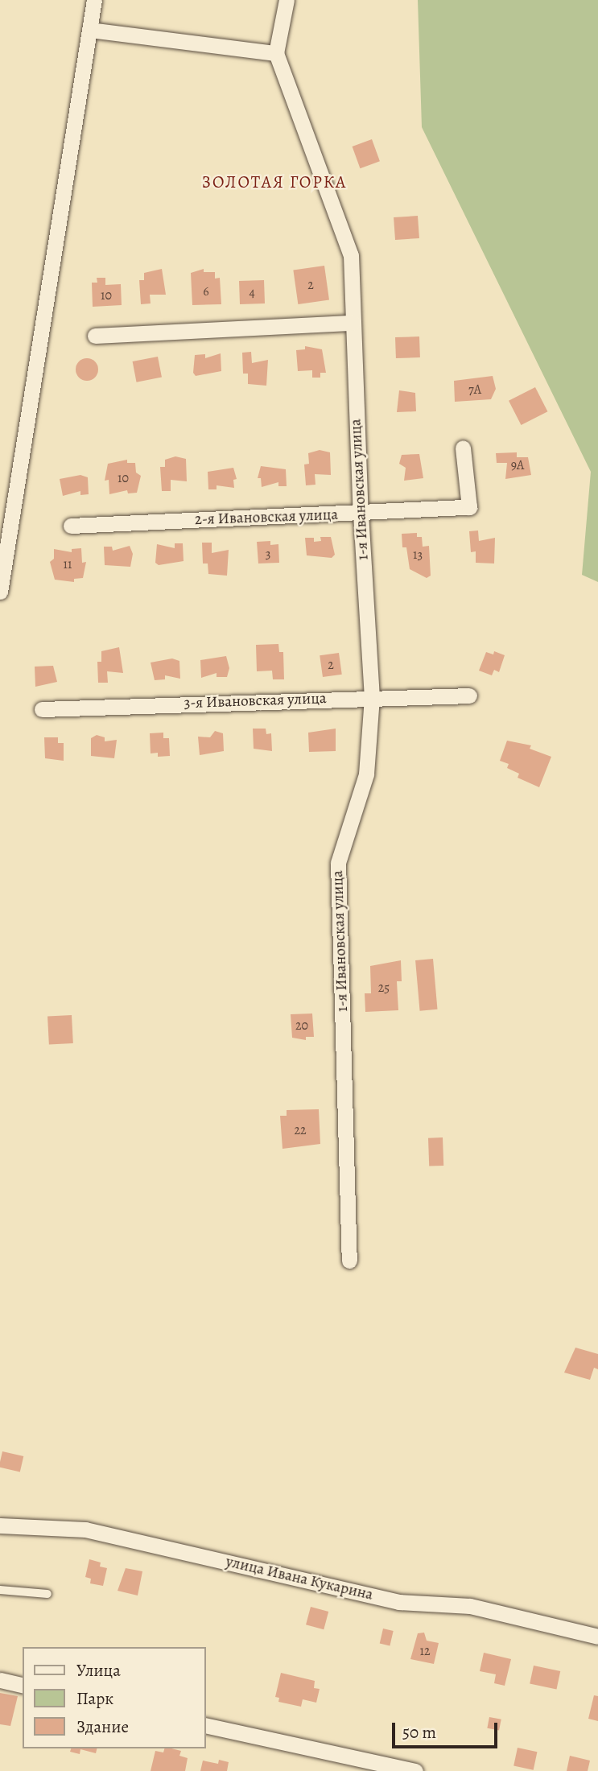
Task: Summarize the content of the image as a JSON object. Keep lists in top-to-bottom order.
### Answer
{
  "streets": {
    "street": [
      "1-я Ивановская улица",
      "2-я Ивановская улица",
      "3-я Ивановская улица",
      "улица Ивана Кукарина"
    ]
  },
  "crossings": [
    ["1-я Ивановская улица", "2-я Ивановская улица"],
    ["1-я Ивановская улица", "3-я Ивановская улица"]
  ],
  "districts": ["ЗОЛОТАЯ ГОРКА"],
  "house_numbers": [
    "2",
    "6",
    "4",
    "10",
    "7А",
    "9А",
    "10",
    "3",
    "13",
    "11",
    "2",
    "25",
    "20",
    "22",
    "12"
  ],
  "legend": ["Улица", "Парк", "Здание"],
  "scale_bar": "50 m"
}
